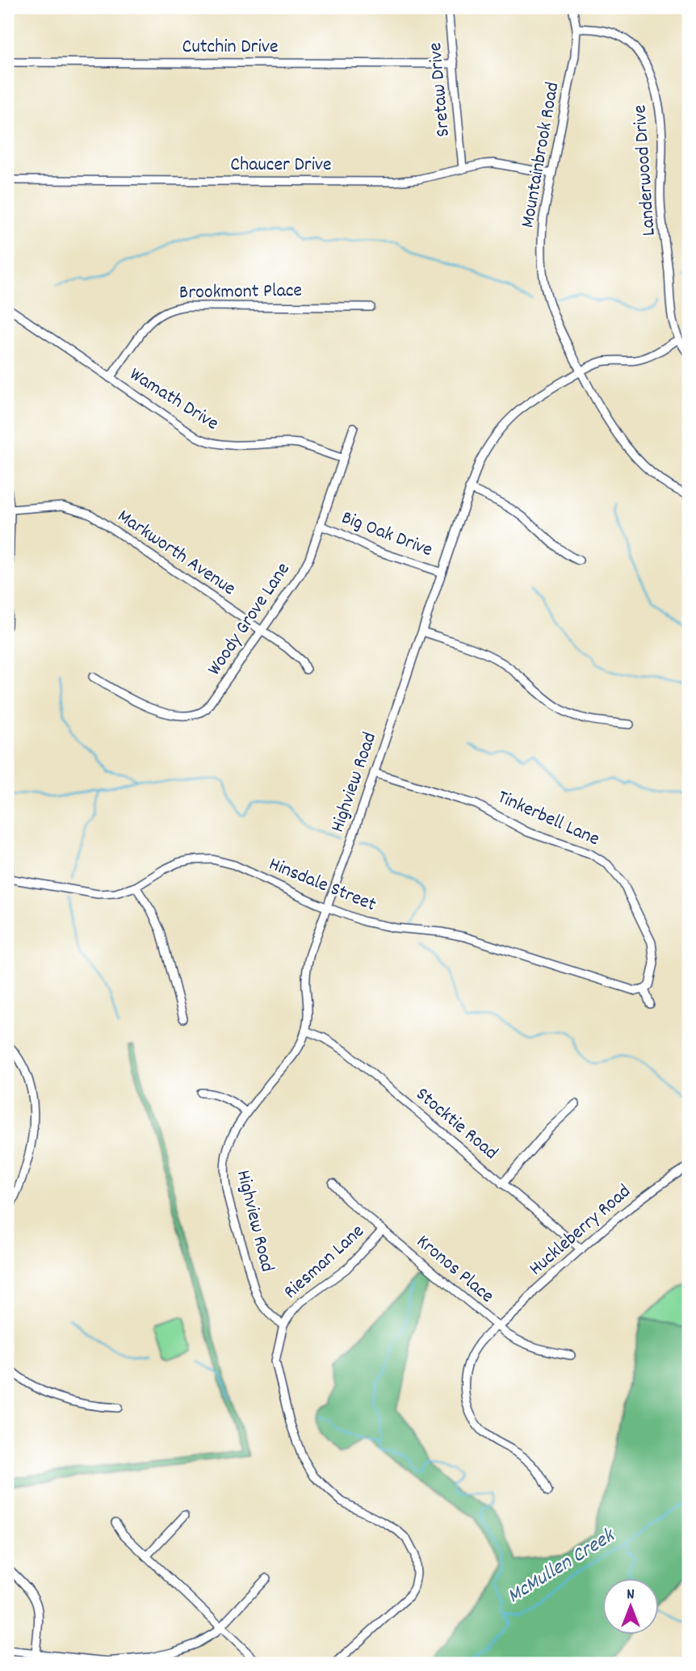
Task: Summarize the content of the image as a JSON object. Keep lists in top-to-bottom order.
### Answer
{
  "streets": {
    "street": [
      "Cutchin Drive",
      "Sretaw Drive",
      "Mountainbrook Road",
      "Chaucer Drive",
      "Landerwood Drive",
      "Brookmont Place",
      "Wamath Drive",
      "Big Oak Drive",
      "Markworth Avenue",
      "Woody Grove Lane",
      "Highview Road",
      "Tinkerbell Lane",
      "Hinsdale Street",
      "Stocktie Road",
      "Huckleberry Road",
      "Riesman Lane",
      "Kronos Place"
    ]
  },
  "crossings": [
    ["Cutchin Drive", "Sretaw Drive"],
    ["Sretaw Drive", "Chaucer Drive"],
    ["Mountainbrook Road", "Chaucer Drive"],
    ["Mountainbrook Road", "Landerwood Drive"],
    ["Mountainbrook Road", "Highview Road"],
    ["Landerwood Drive", "Highview Road"],
    ["Brookmont Place", "Wamath Drive"],
    ["Wamath Drive", "Woody Grove Lane"],
    ["Big Oak Drive", "Woody Grove Lane"],
    ["Big Oak Drive", "Highview Road"],
    ["Markworth Avenue", "Woody Grove Lane"],
    ["Highview Road", "Tinkerbell Lane"],
    ["Highview Road", "Hinsdale Street"],
    ["Highview Road", "Stocktie Road"],
    ["Highview Road", "Riesman Lane"],
    ["Tinkerbell Lane", "Hinsdale Street"],
    ["Stocktie Road", "Huckleberry Road"],
    ["Huckleberry Road", "Kronos Place"],
    ["Riesman Lane", "Kronos Place"]
  ],
  "water": ["McMullen Creek"],
  "north": "top"
}
